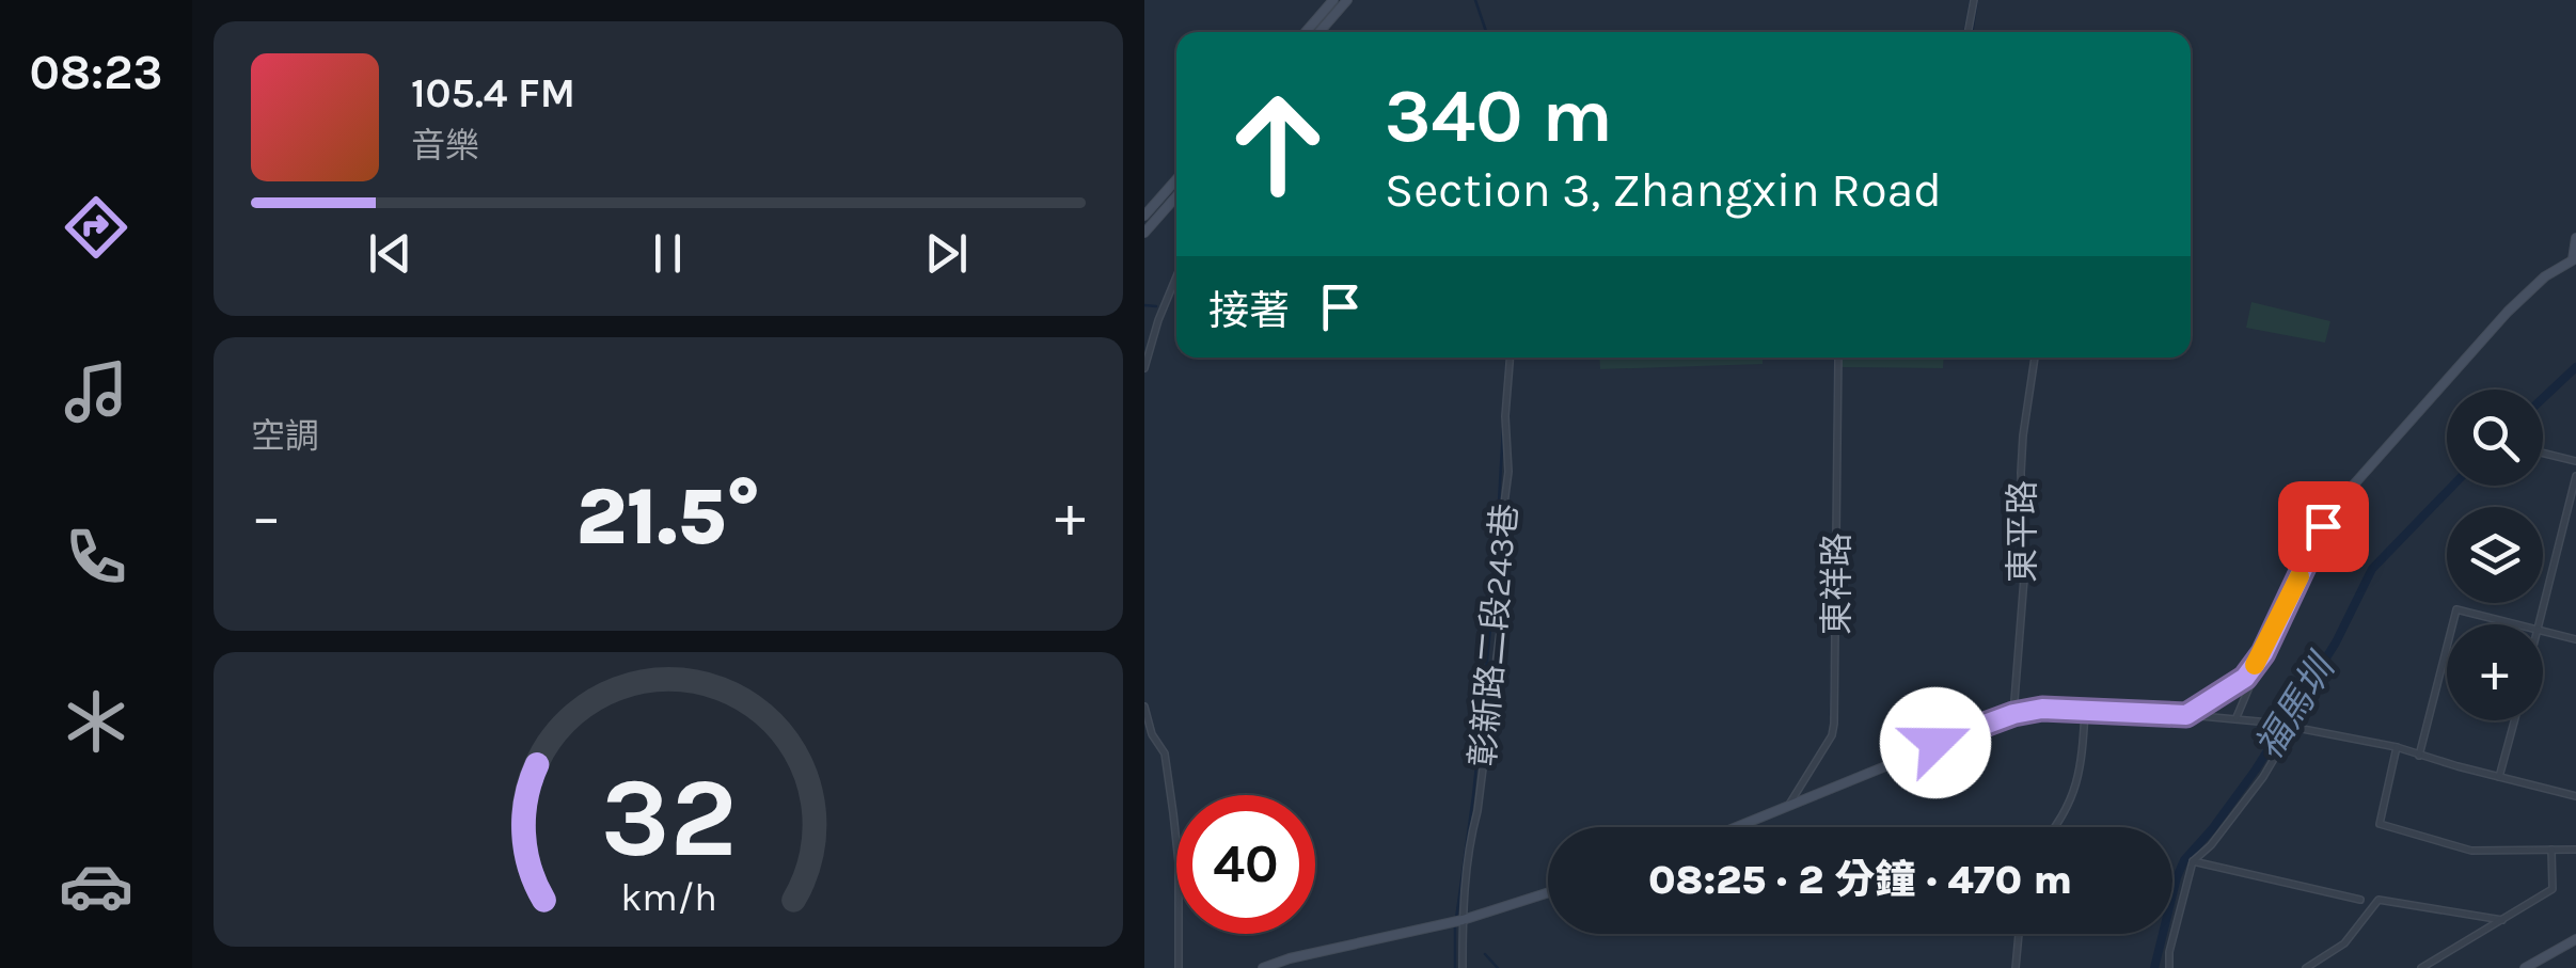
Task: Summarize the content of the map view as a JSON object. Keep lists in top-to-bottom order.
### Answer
{
  "streets": {
    "street": ["東平路", "東祥路", "彰新路二段243巷"]
  },
  "water": ["福馬圳"],
  "page": {
    "tabs": "08:23",
    "turn": ["340 m", "Section 3, Zhangxin Road"],
    "song": ["105.4 FM", "音樂"],
    "then": "接著",
    "tile": "空調",
    "map_buttons": "+",
    "heat": ["−", "21.5°", "+"],
    "limit": "40",
    "trip": "08:25 · 2 分鐘 · 470 m",
    "gauge": ["32", "km/h"]
  }
}
